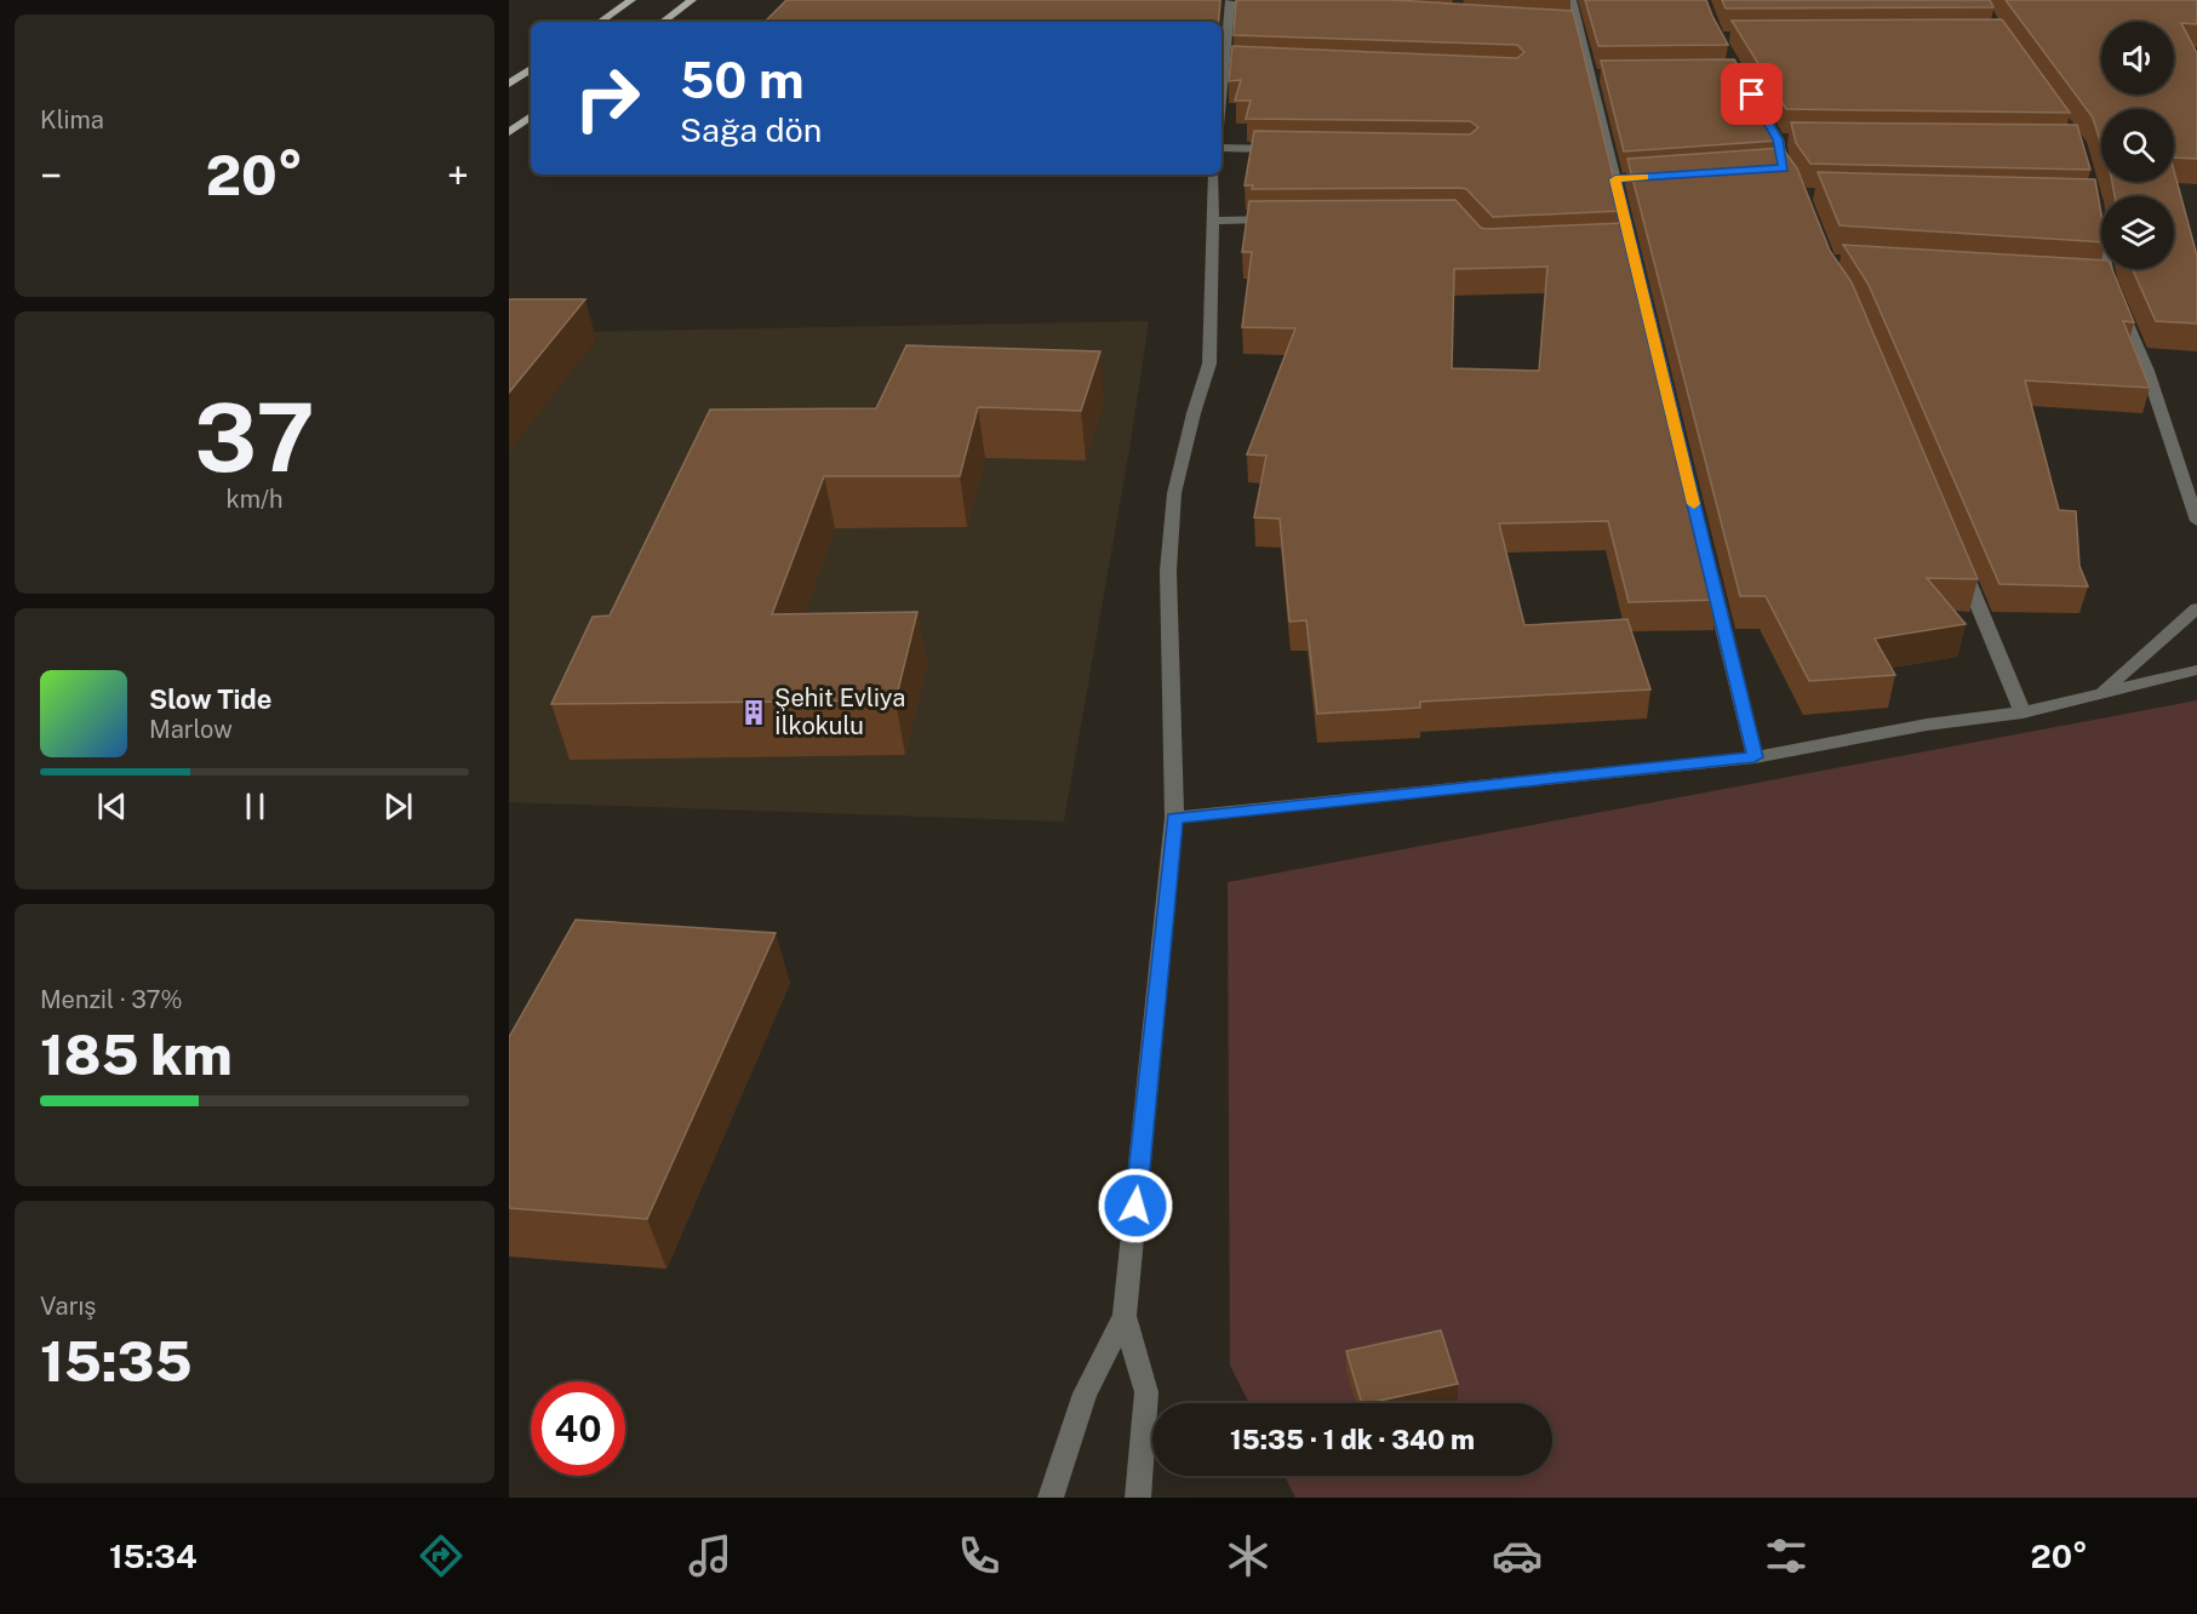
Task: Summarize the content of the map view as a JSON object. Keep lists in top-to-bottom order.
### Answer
{
  "places": {
    "building": ["Şehit Evliya İlkokulu"]
  },
  "page": {
    "tile": [
      "Klima",
      ["37", "km/h"],
      ["Menzil · 37%", "185 km"],
      ["Varış", "15:35"]
    ],
    "turn": ["50 m", "Sağa dön"],
    "heat": ["−", "20°", "+"],
    "song": ["Slow Tide", "Marlow"],
    "limit": "40",
    "trip": "15:35 · 1 dk · 340 m",
    "tabs": ["15:34", "20°"]
  }
}
